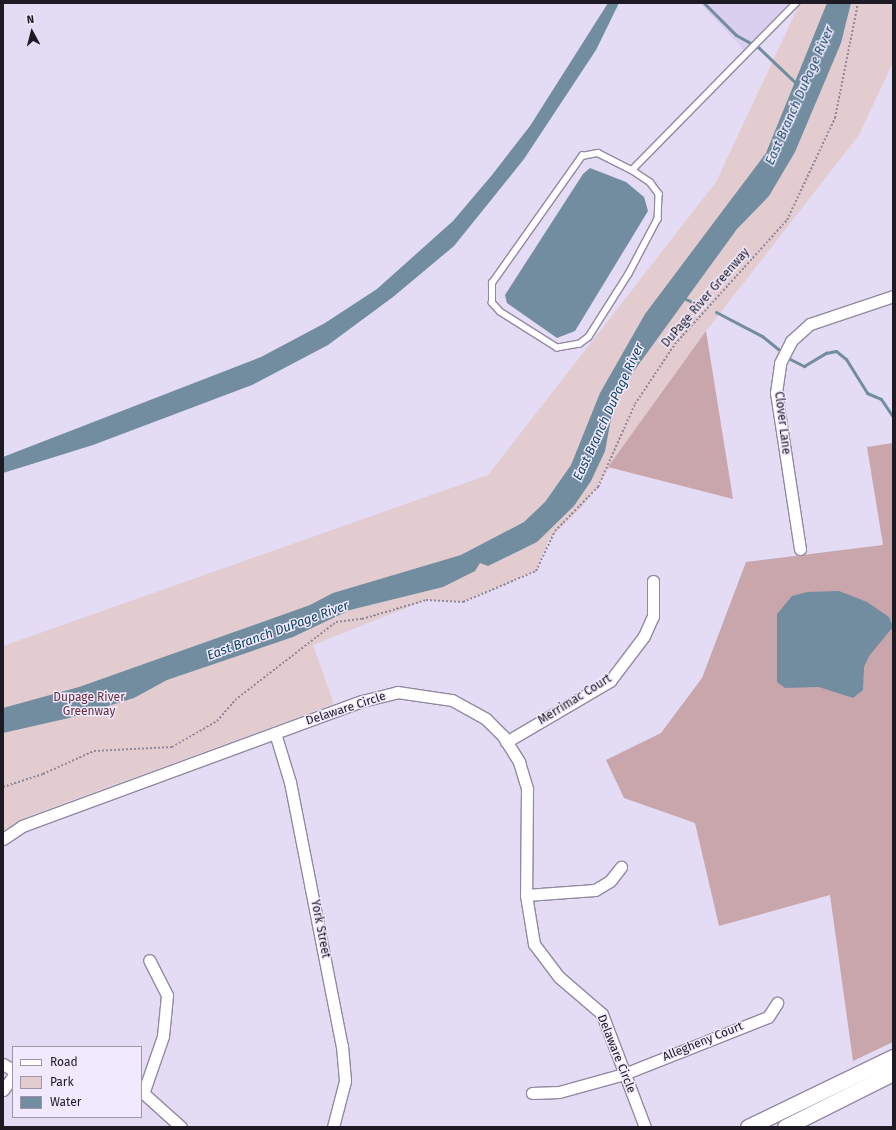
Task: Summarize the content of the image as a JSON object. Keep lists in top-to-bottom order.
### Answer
{
  "streets": {
    "street": [
      "Clover Lane",
      "Merrimac Court",
      "Delaware Circle",
      "York Street",
      "Allegheny Court"
    ],
    "path": ["DuPage River Greenway"]
  },
  "crossings": [
    ["Merrimac Court", "Delaware Circle"],
    ["Delaware Circle", "York Street"],
    ["Delaware Circle", "Allegheny Court"]
  ],
  "water": ["East Branch DuPage River"],
  "parks": ["Dupage River Greenway"],
  "legend": ["Road", "Park", "Water"],
  "north": "top"
}
